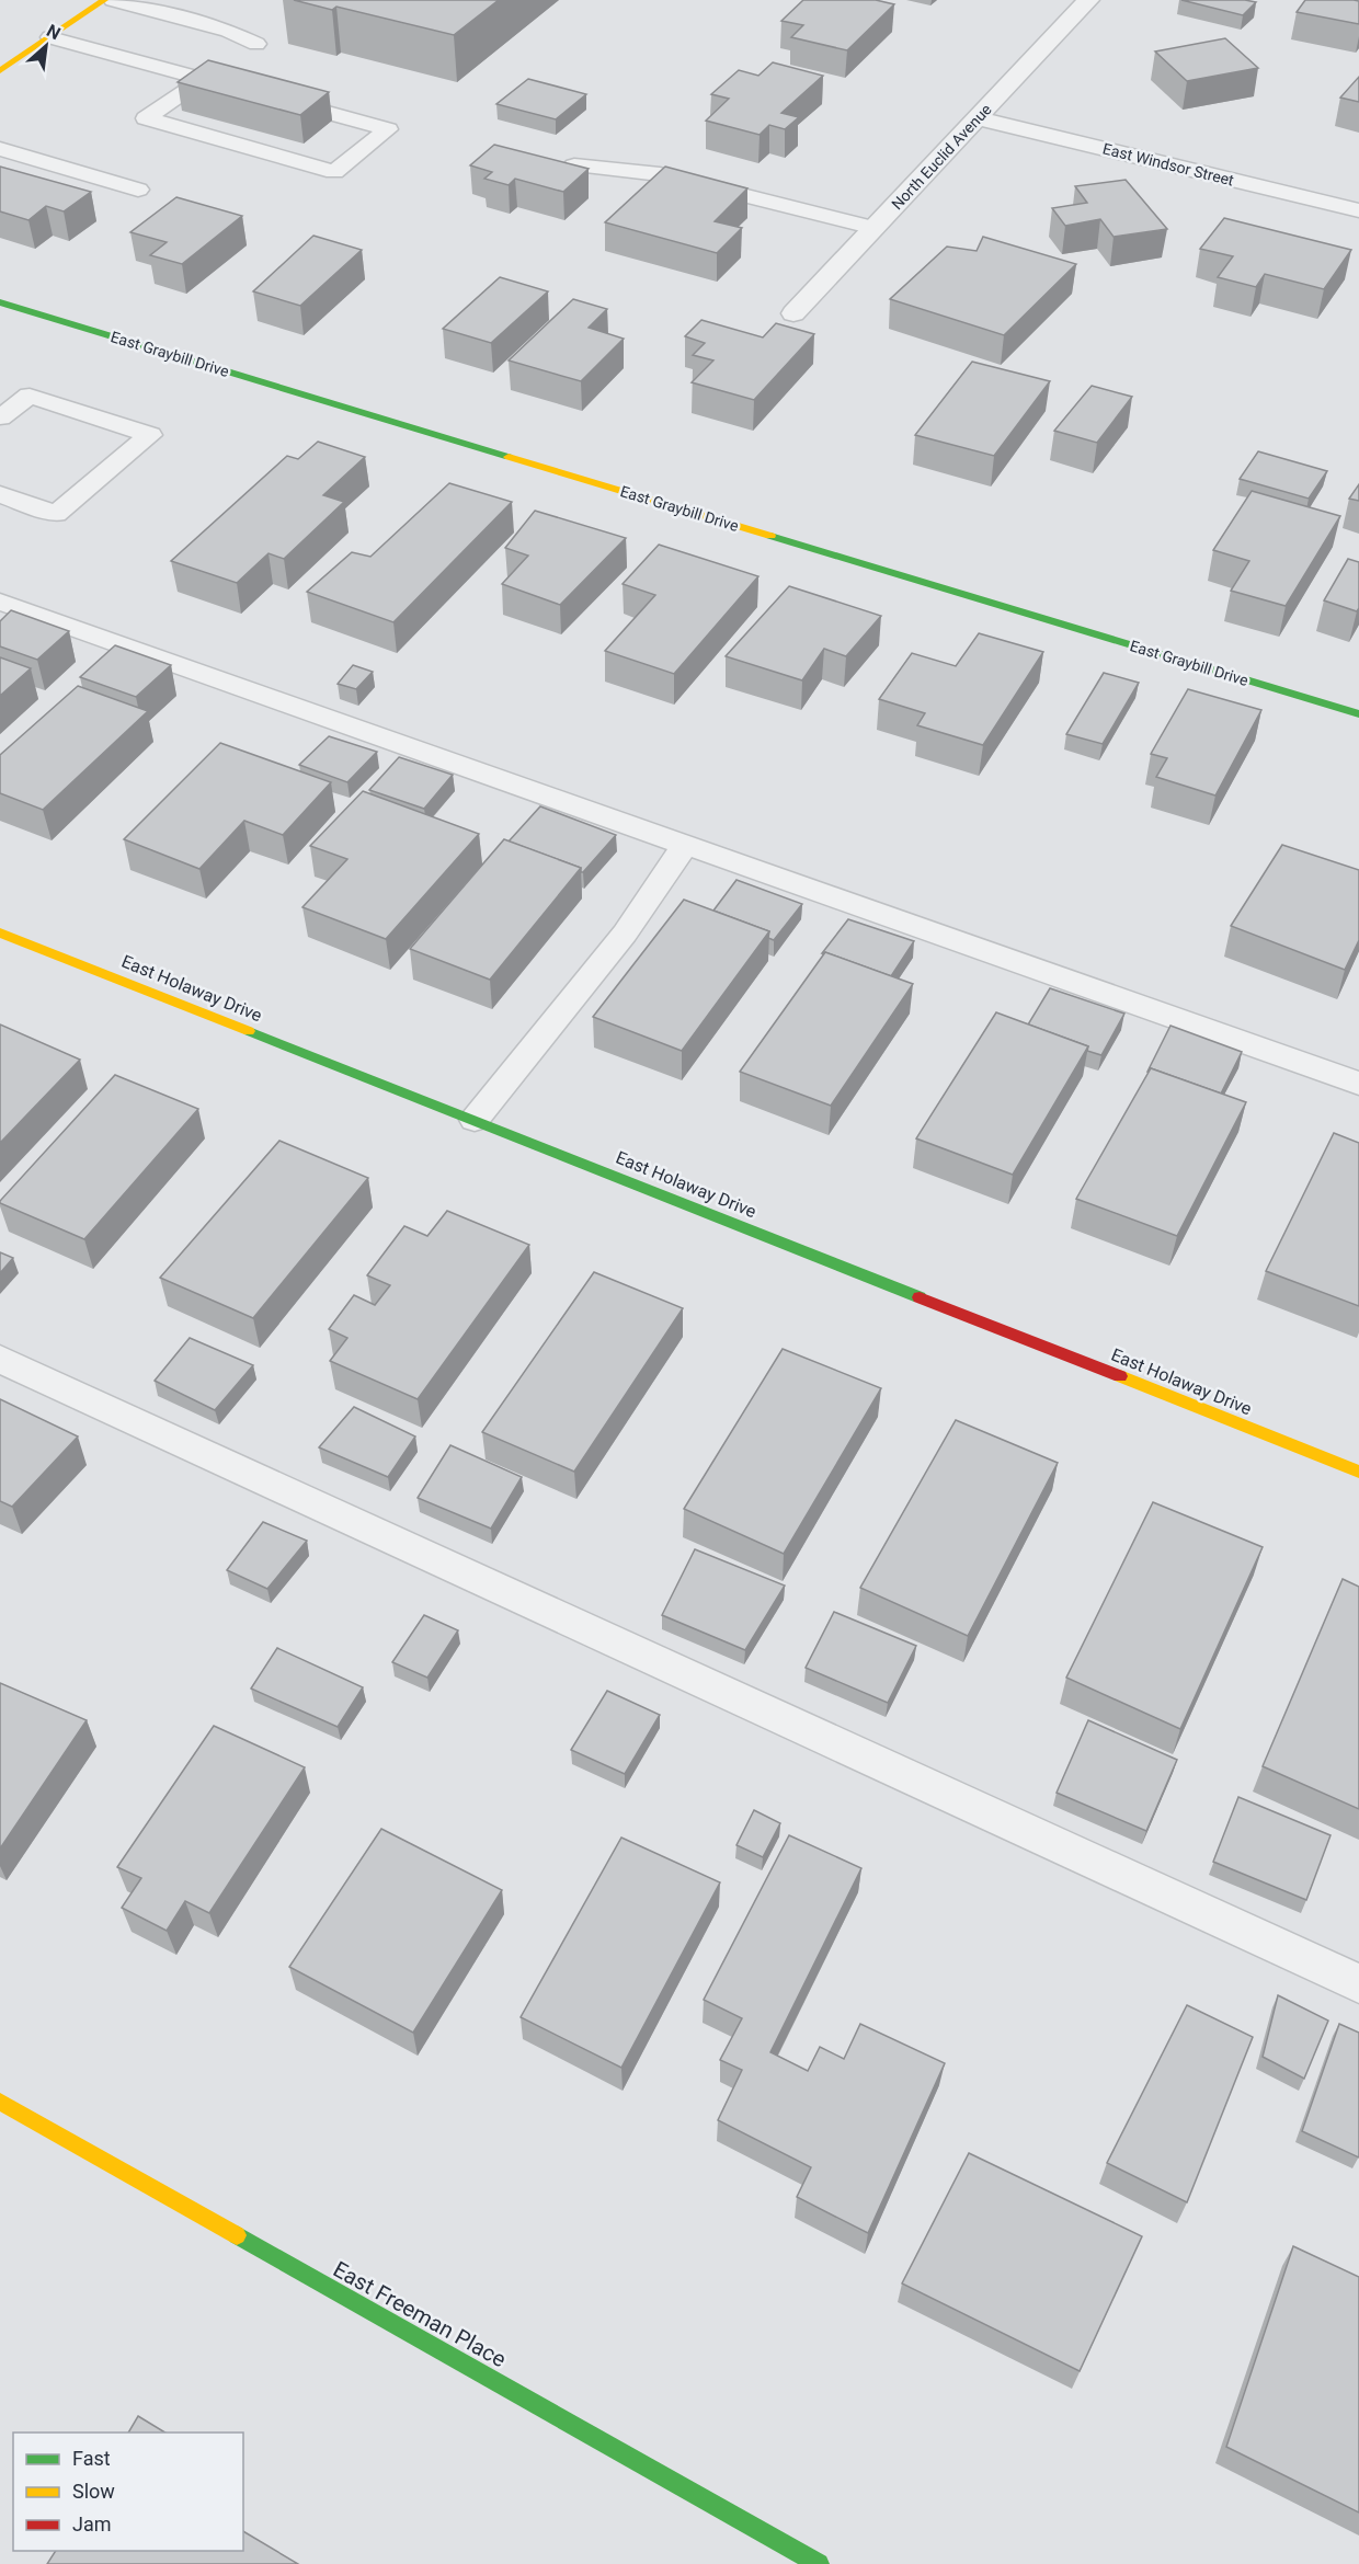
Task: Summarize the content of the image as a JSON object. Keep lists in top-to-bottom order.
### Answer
{
  "streets": {
    "street": [
      "North Euclid Avenue",
      "East Windsor Street",
      "East Graybill Drive",
      "East Holaway Drive",
      "East Freeman Place"
    ]
  },
  "crossings": [
    ["North Euclid Avenue", "East Windsor Street"]
  ],
  "legend": ["Fast", "Slow", "Jam"],
  "north": "top right"
}
